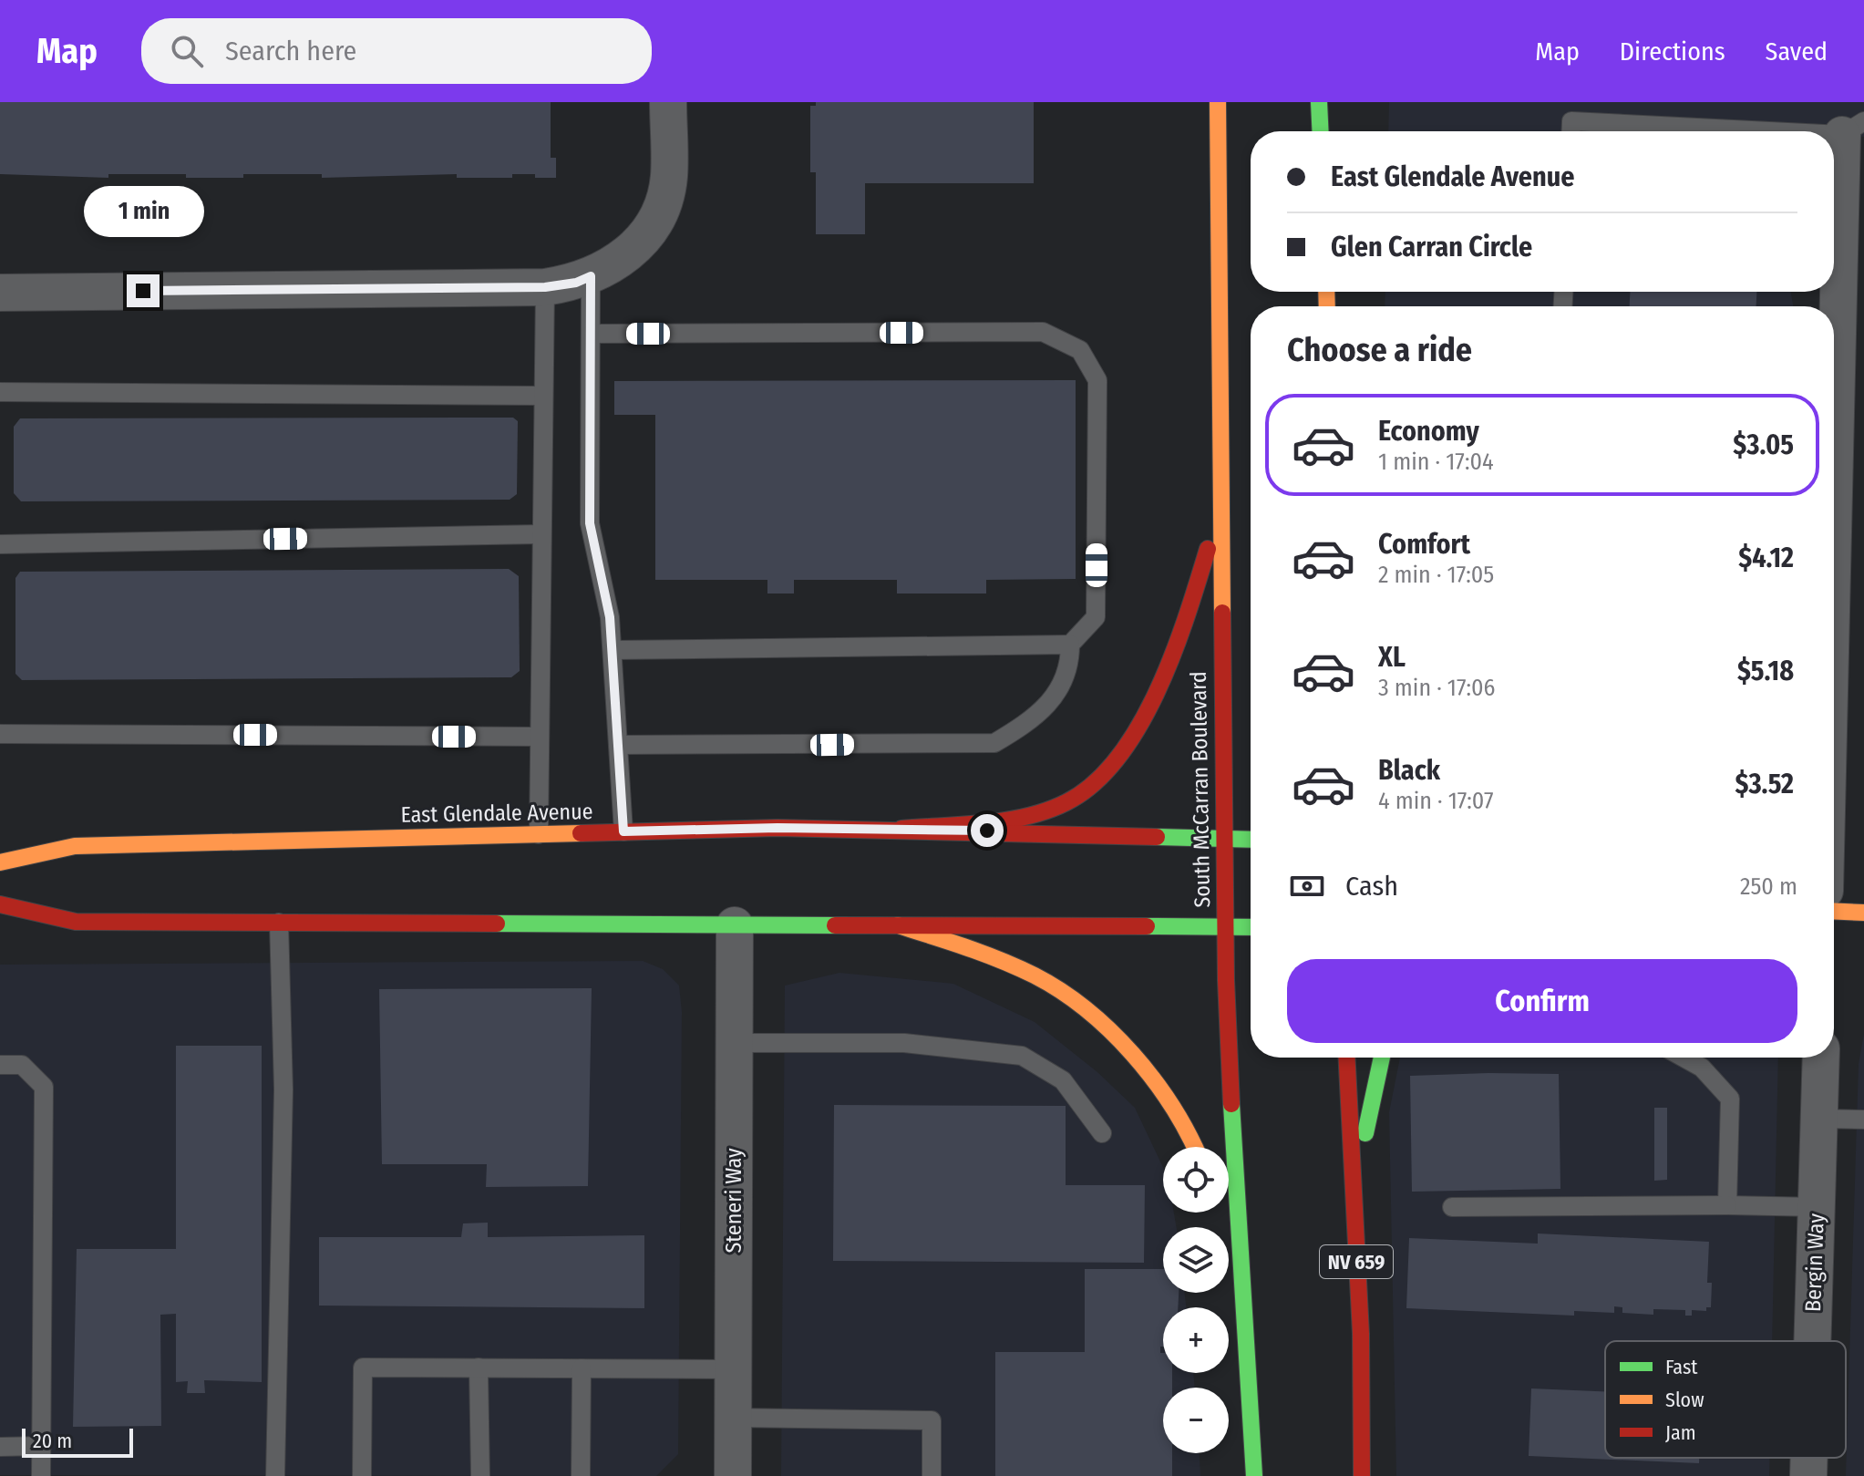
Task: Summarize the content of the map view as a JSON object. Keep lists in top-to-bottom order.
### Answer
{
  "streets": {
    "main road": ["South McCarran Boulevard", "East Glendale Avenue", "NV 659"],
    "street": ["Steneri Way", "Bergin Way"]
  },
  "crossings": [
    ["South McCarran Boulevard", "East Glendale Avenue"]
  ],
  "legend": ["Fast", "Slow", "Jam"],
  "scale_bar": "20 m",
  "page": {
    "header": "Map",
    "search": "Search here",
    "nav": ["Map", "Directions", "Saved"],
    "banner": ["East Glendale Avenue", "Glen Carran Circle"],
    "bubble": "1 min",
    "heading": "Choose a ride",
    "list": [
      {
        "name": "Economy",
        "note": "1 min · 17:04",
        "value": "$3.05"
      },
      {
        "name": "Comfort",
        "note": "2 min · 17:05",
        "value": "$4.12"
      },
      {
        "name": "XL",
        "note": "3 min · 17:06",
        "value": "$5.18"
      },
      {
        "name": "Black",
        "note": "4 min · 17:07",
        "value": "$3.52"
      }
    ],
    "pay": ["Cash", "250 m"],
    "buttons": "Confirm",
    "map_buttons": ["+", "−"],
    "scale": "20 m"
  }
}
